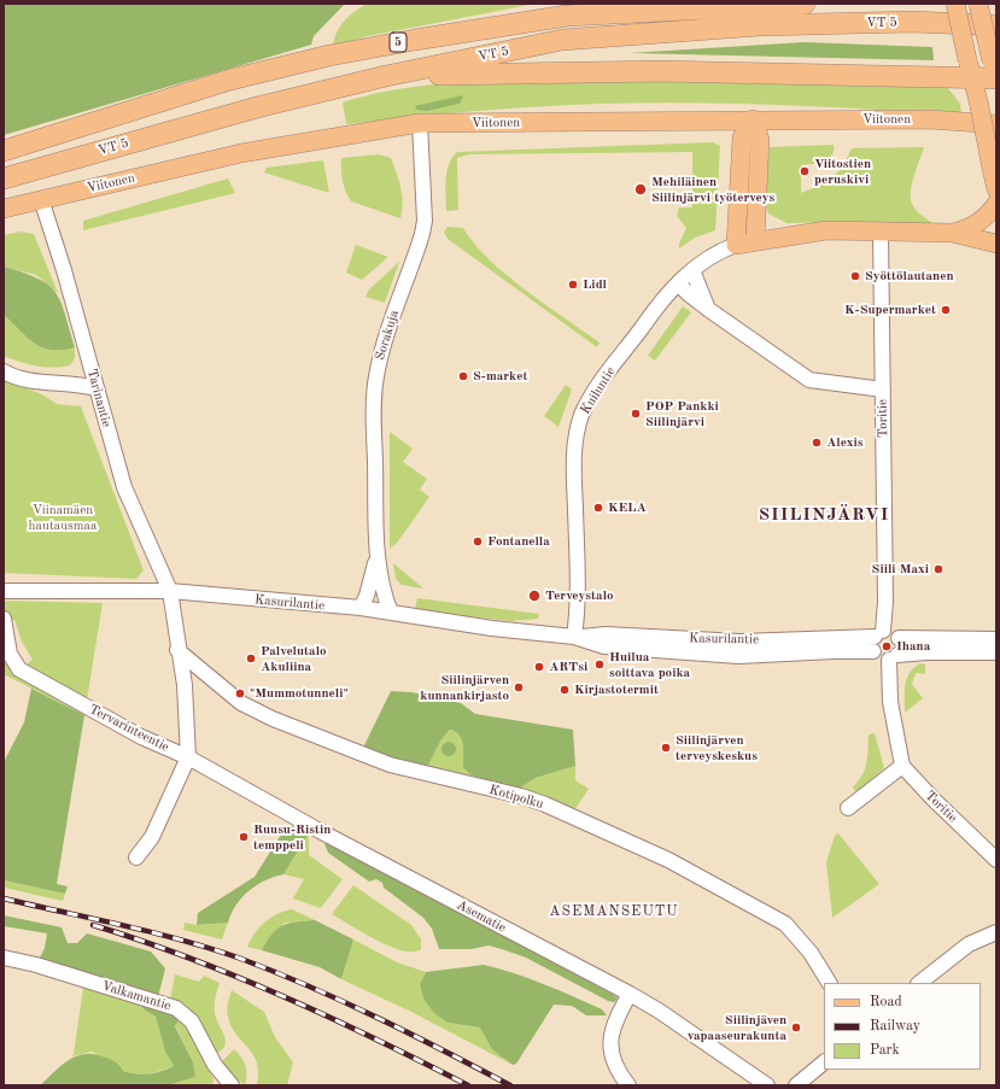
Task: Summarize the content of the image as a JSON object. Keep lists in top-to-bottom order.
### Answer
{
  "streets": {
    "highway": ["VT 5", "5"],
    "main road": ["Viitonen", "Kuiluntie"],
    "street": [
      "Sorakuja",
      "Tarinantie",
      "Toritie",
      "Kasurilantie",
      "Tervarinteentie",
      "Kotipolku",
      "Asematie",
      "Valkamantie"
    ]
  },
  "crossings": [
    ["Viitonen", "Sorakuja"],
    ["Viitonen", "Tarinantie"],
    ["Sorakuja", "Kasurilantie"],
    ["Kuiluntie", "Toritie"],
    ["Kuiluntie", "Kasurilantie"],
    ["Tarinantie", "Kasurilantie"],
    ["Tarinantie", "Tervarinteentie"],
    ["Tarinantie", "Kotipolku"],
    ["Tarinantie", "Asematie"],
    ["Toritie", "Kasurilantie"],
    ["Tervarinteentie", "Asematie"]
  ],
  "districts": ["SIILINJÄRVI", "ASEMANSEUTU"],
  "parks": ["Viinamäen hautausmaa"],
  "places": [
    "Viitostien peruskivi",
    "Mehiläinen Siilinjärvi työterveys",
    "Syöttölautanen",
    "Lidl",
    "K-Supermarket",
    "S-market",
    "POP Pankki Siilinjärvi",
    "Alexis",
    "KELA",
    "Fontanella",
    "Siili Maxi",
    "Terveystalo",
    "Ihana",
    "Palvelutalo Akuliina",
    "Huilua soittava poika",
    "ARTsi",
    "Siilinjärven kunnankirjasto",
    "Kirjastotermit",
    "\"Mummotunneli\"",
    "Siilinjärven terveyskeskus",
    "Ruusu-Ristin temppeli",
    "Siilinjäven vapaaseurakunta"
  ],
  "legend": ["Road", "Railway", "Park"]
}
